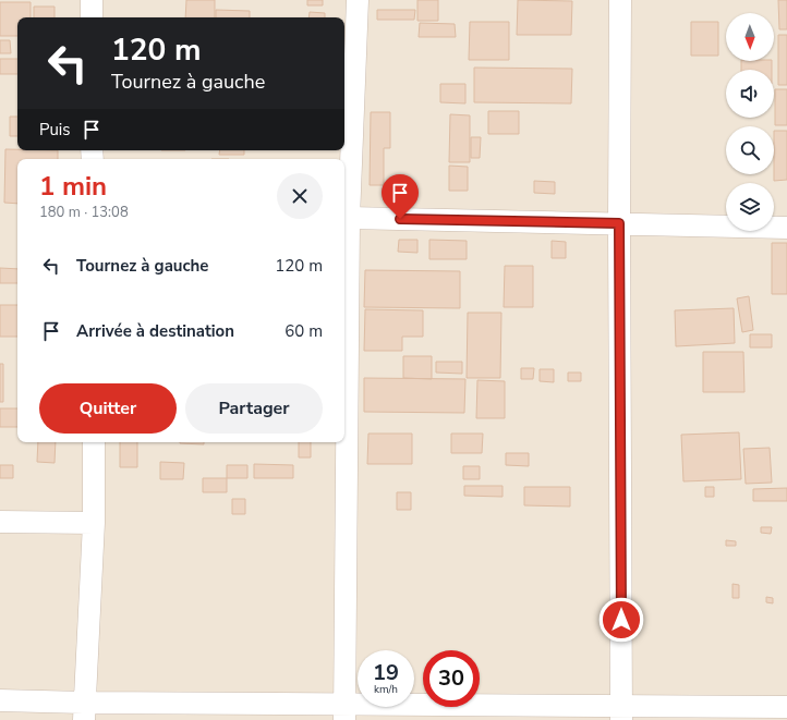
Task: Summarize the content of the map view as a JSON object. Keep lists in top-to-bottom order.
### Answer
{
  "north": "bottom",
  "page": {
    "turn": ["120 m", "Tournez à gauche"],
    "then": "Puis",
    "heading": ["1 min", "180 m · 13:08"],
    "list": [
      {
        "name": "Tournez à gauche",
        "value": "120 m"
      },
      {
        "name": "Arrivée à destination",
        "value": "60 m"
      }
    ],
    "buttons": ["Quitter", "Partager"],
    "speed": "19 km/h",
    "limit": "30"
  }
}
